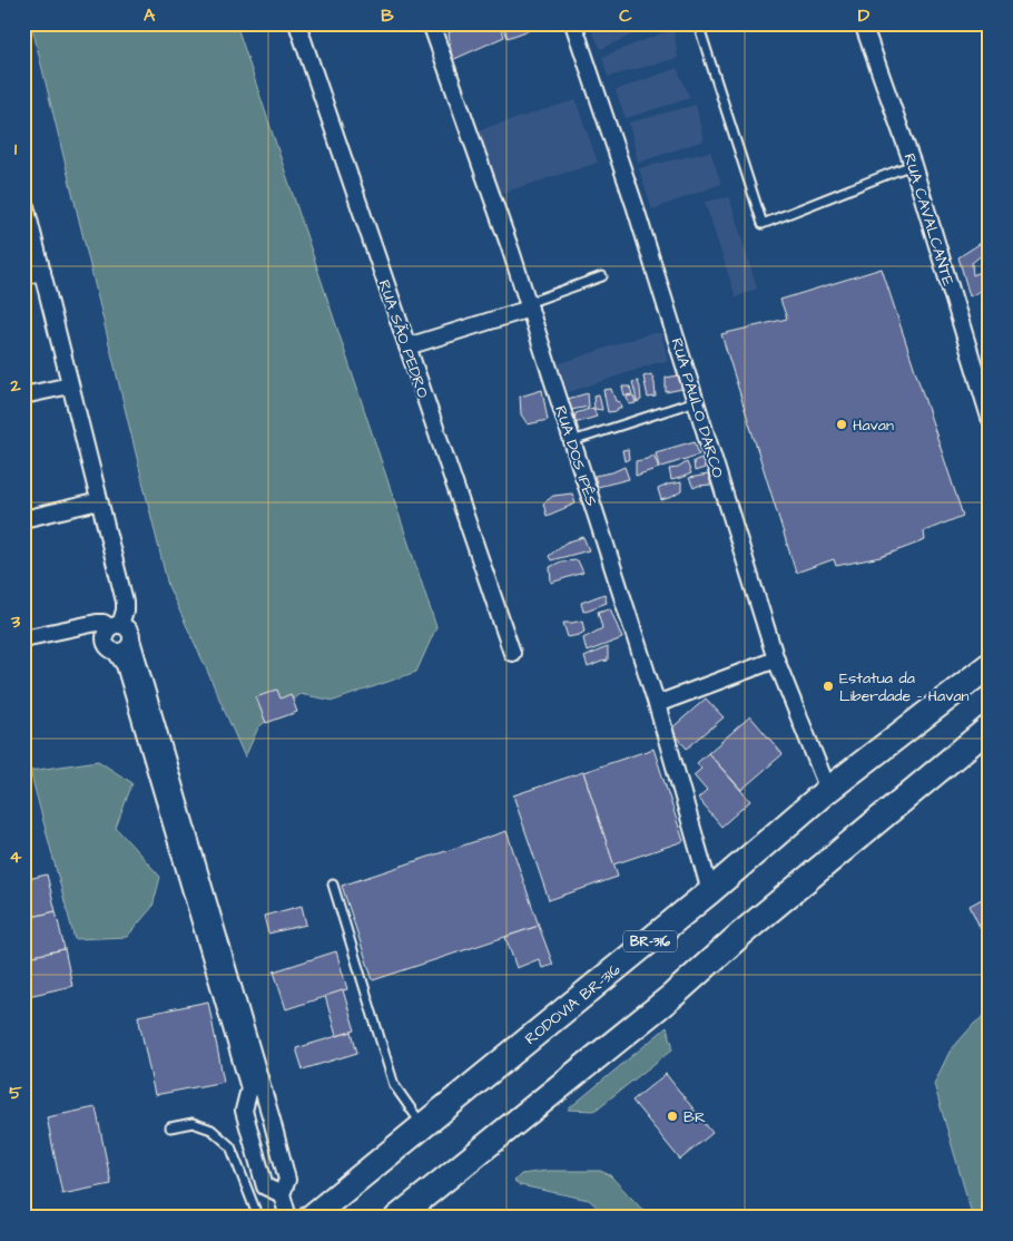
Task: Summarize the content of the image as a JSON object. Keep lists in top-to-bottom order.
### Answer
{
  "streets": {
    "highway": ["BR-316", "RODOVIA BR-316"],
    "street": [
      "RUA CAVALCANTE",
      "RUA SÃO PEDRO",
      "RUA PAULO DARCO",
      "RUA DOS IPÊS"
    ]
  },
  "crossings": [
    ["RUA PAULO DARCO", "RODOVIA BR-316"],
    ["RUA DOS IPÊS", "RODOVIA BR-316"]
  ],
  "places": ["Havan", "Estatua da Liberdade - Havan", "BR"],
  "grid": {
    "columns": [
      "A",
      "B",
      "C",
      "D"
    ],
    "rows": [
      "1",
      "2",
      "3",
      "4",
      "5"
    ]
  }
}
